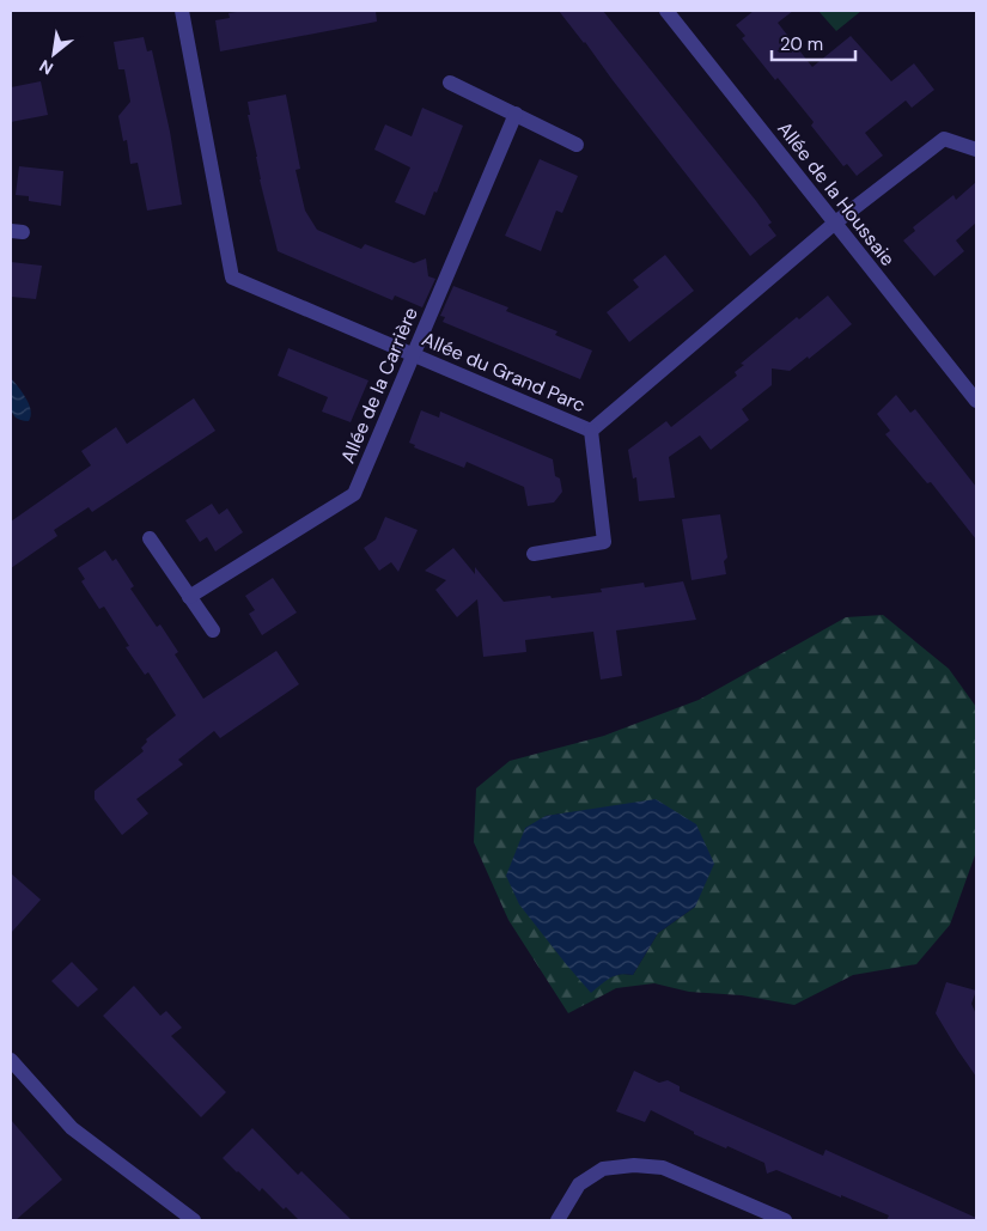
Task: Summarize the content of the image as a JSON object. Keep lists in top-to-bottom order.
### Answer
{
  "streets": {
    "street": ["Allée de la Houssaie", "Allée du Grand Parc", "Allée de la Carrière"]
  },
  "crossings": [
    ["Allée de la Houssaie", "Allée du Grand Parc"],
    ["Allée du Grand Parc", "Allée de la Carrière"]
  ],
  "scale_bar": "20 m",
  "north": "bottom left"
}
